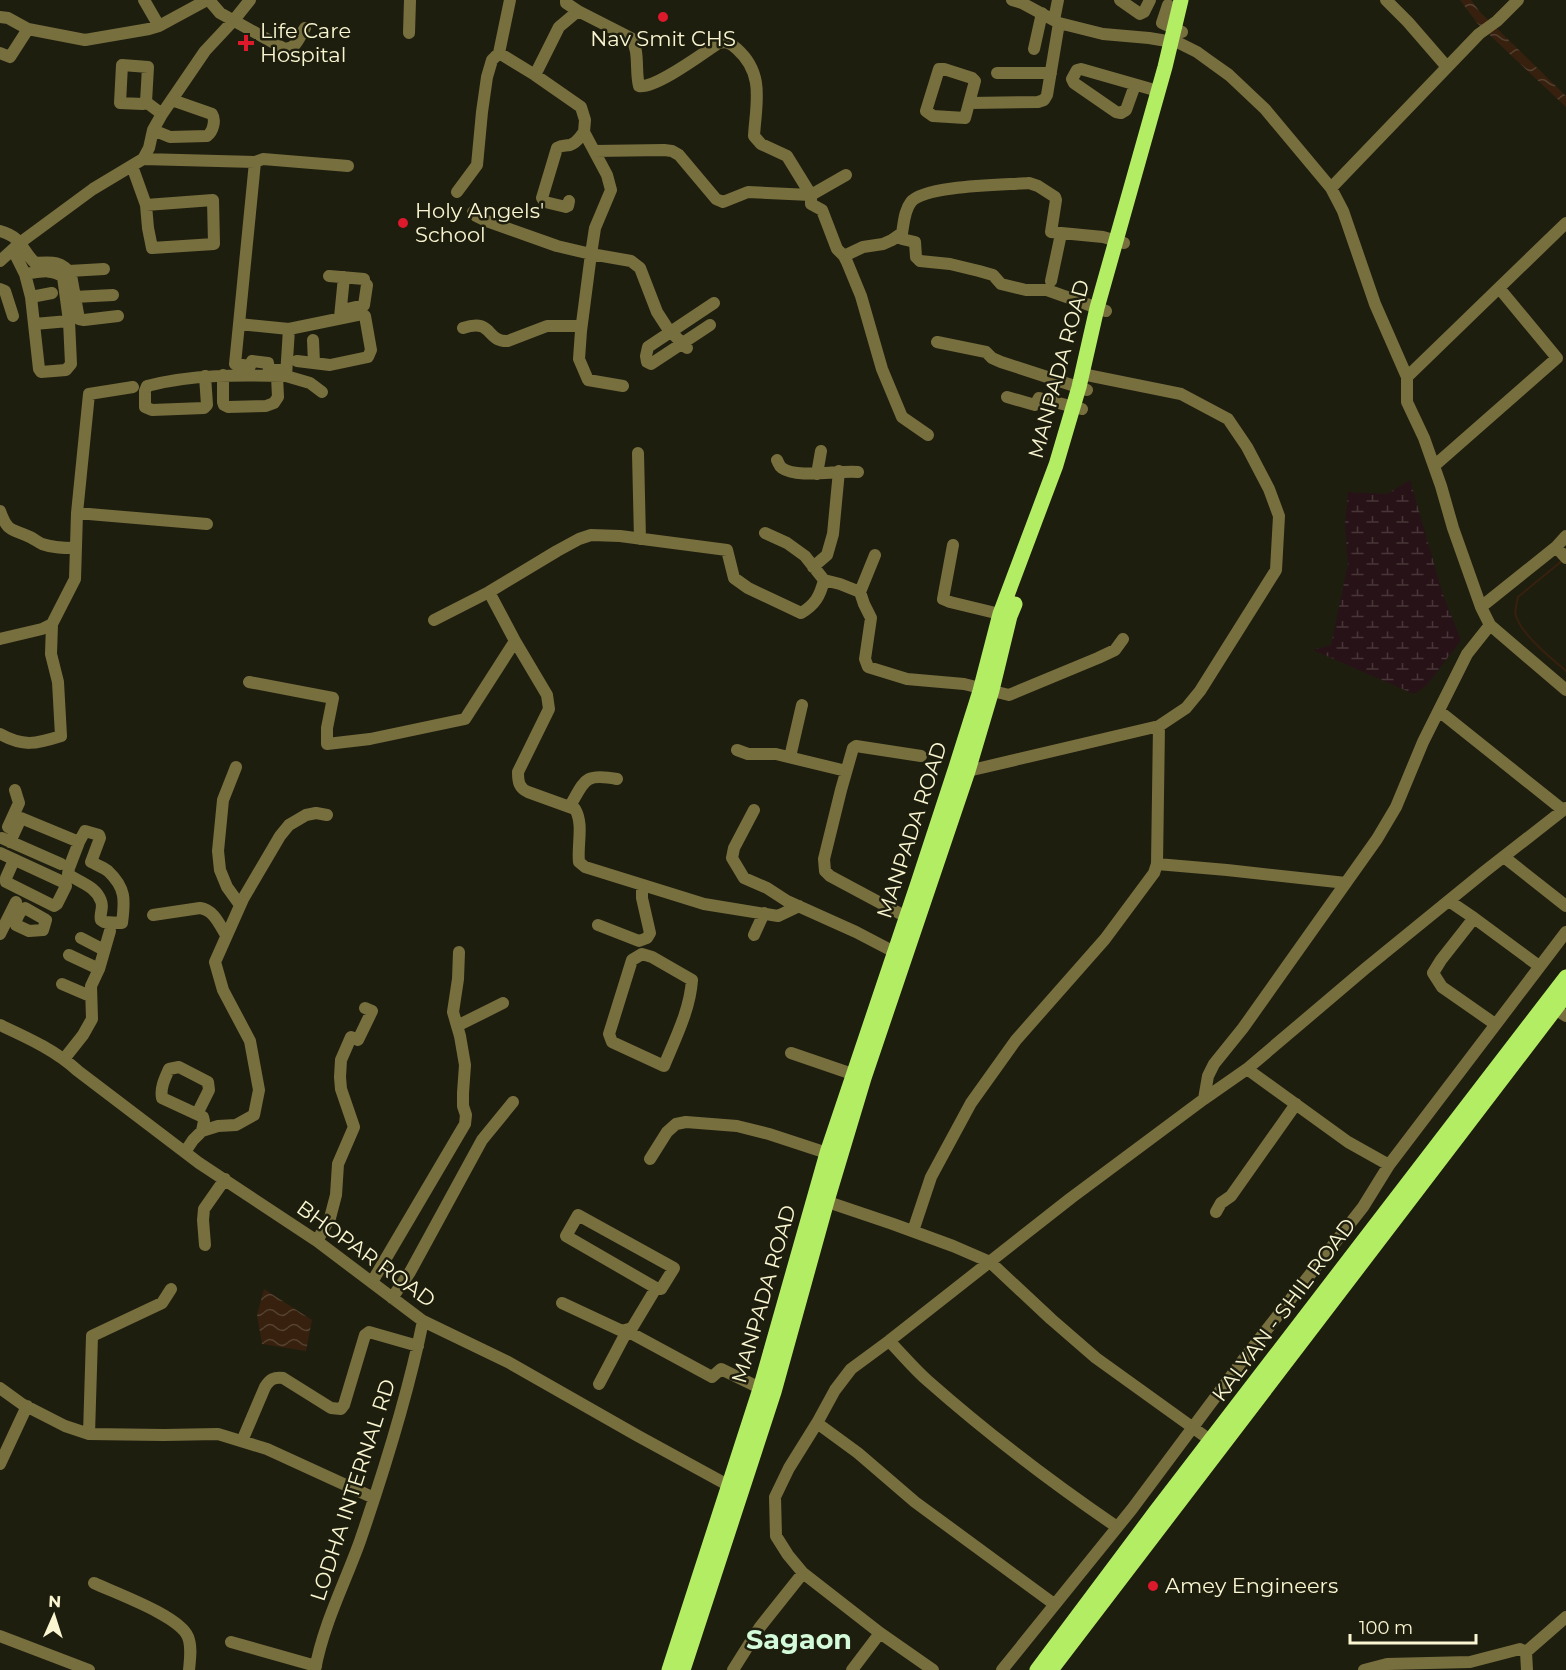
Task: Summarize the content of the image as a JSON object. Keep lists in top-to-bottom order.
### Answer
{
  "streets": {
    "main road": ["MANPADA ROAD", "KALYAN - SHIL ROAD"],
    "street": ["BHOPAR ROAD", "LODHA INTERNAL RD"]
  },
  "crossings": [
    ["MANPADA ROAD", "BHOPAR ROAD"],
    ["BHOPAR ROAD", "LODHA INTERNAL RD"]
  ],
  "districts": ["Sagaon"],
  "places": {
    "other": ["Nav Smit CHS", "Holy Angels' School", "Amey Engineers"],
    "health": ["Life Care Hospital"]
  },
  "scale_bar": "100 m",
  "north": "top"
}
